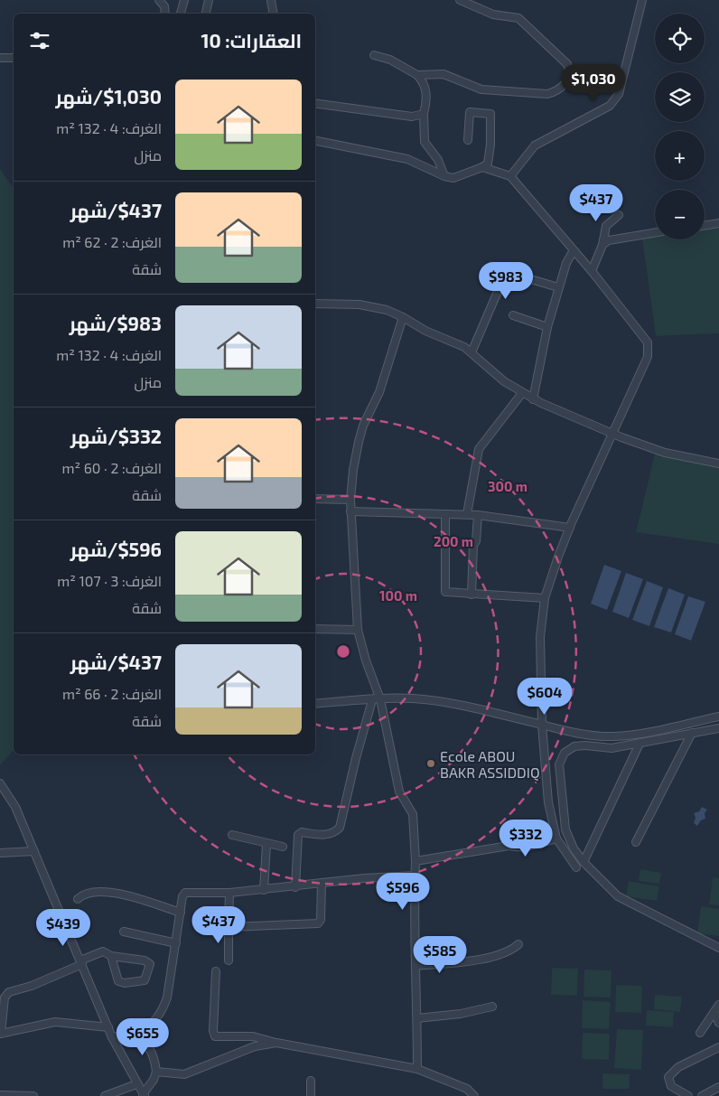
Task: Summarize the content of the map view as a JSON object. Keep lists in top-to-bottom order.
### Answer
{
  "places": ["Ecole ABOU BAKR ASSIDDIQ"],
  "page": {
    "map_buttons": ["+", "−"],
    "heading": "العقارات: 10",
    "price": [
      "$1,030",
      "$437",
      "$983",
      "$604",
      "$332",
      "$596",
      "$437",
      "$439",
      "$585",
      "$655"
    ],
    "list": [
      {
        "name": "$1,030/شهر",
        "note": "الغرف: 4 · 132 m² · منزل"
      },
      {
        "name": "$437/شهر",
        "note": "الغرف: 2 · 62 m² · شقة"
      },
      {
        "name": "$983/شهر",
        "note": "الغرف: 4 · 132 m² · منزل"
      },
      {
        "name": "$332/شهر",
        "note": "الغرف: 2 · 60 m² · شقة"
      },
      {
        "name": "$596/شهر",
        "note": "الغرف: 3 · 107 m² · شقة"
      },
      {
        "name": "$437/شهر",
        "note": "الغرف: 2 · 66 m² · شقة"
      }
    ]
  },
  "rings": ["300 m", "200 m", "100 m"]
}
